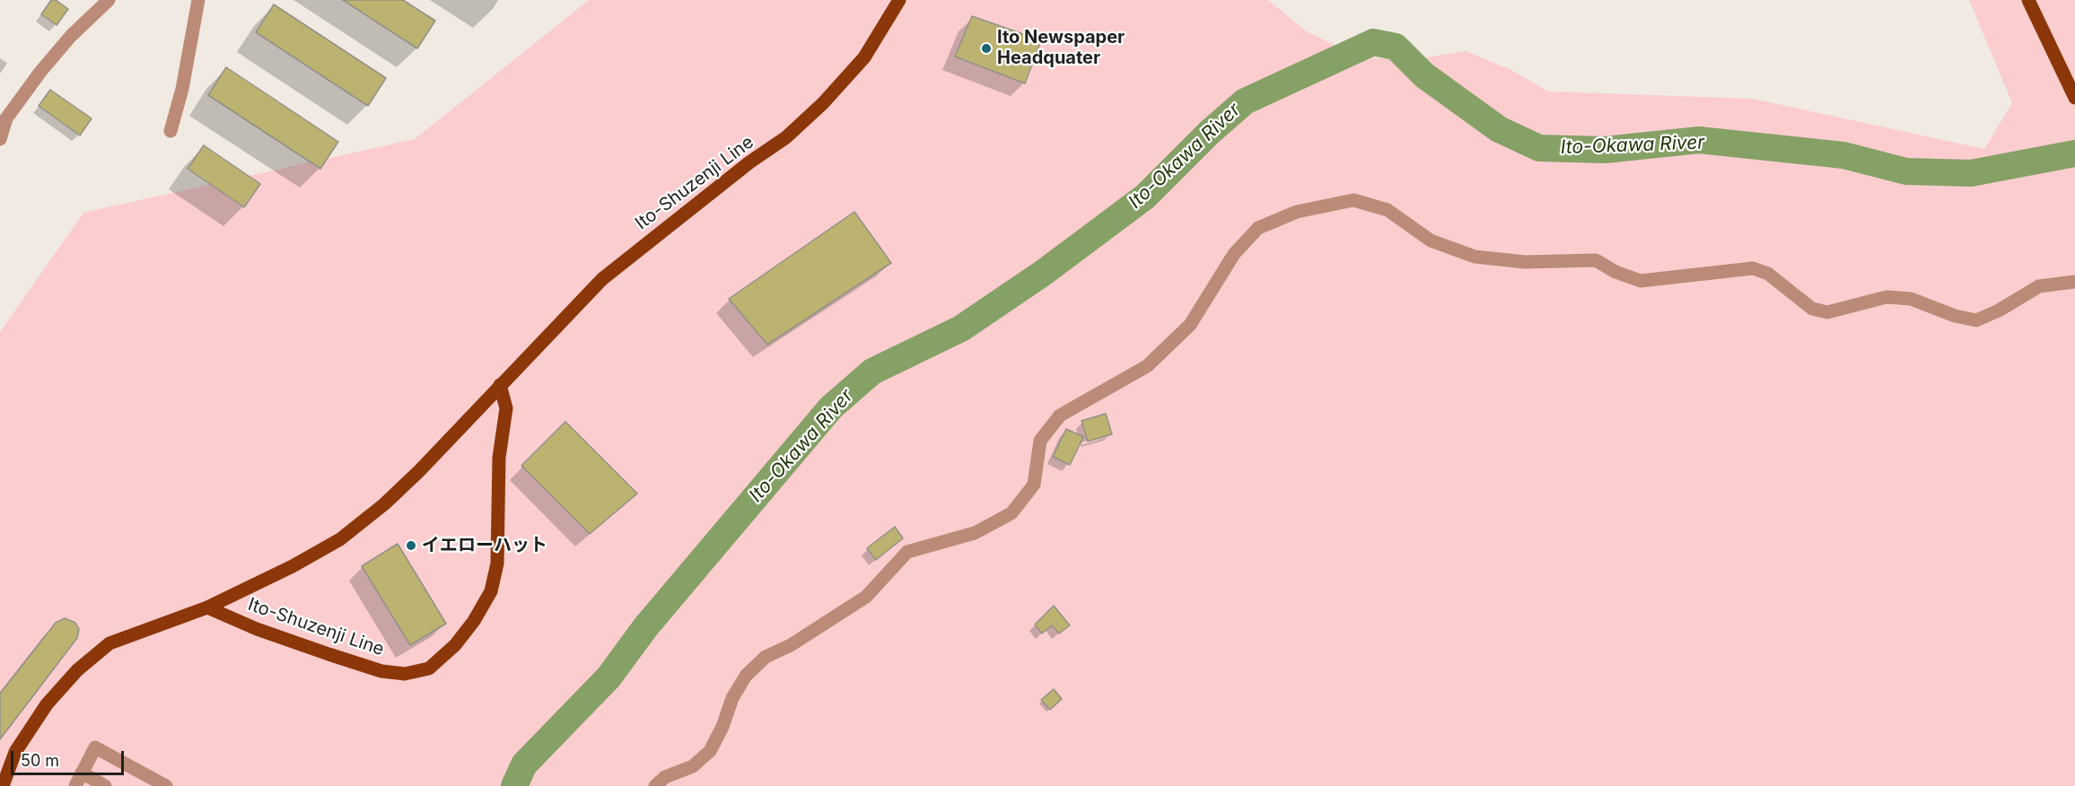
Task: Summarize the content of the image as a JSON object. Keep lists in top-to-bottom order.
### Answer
{
  "streets": {
    "main road": ["Ito-Shuzenji Line"]
  },
  "water": ["Ito-Okawa River"],
  "places": ["Ito Newspaper Headquater", "イエローハット"],
  "scale_bar": "50 m"
}
